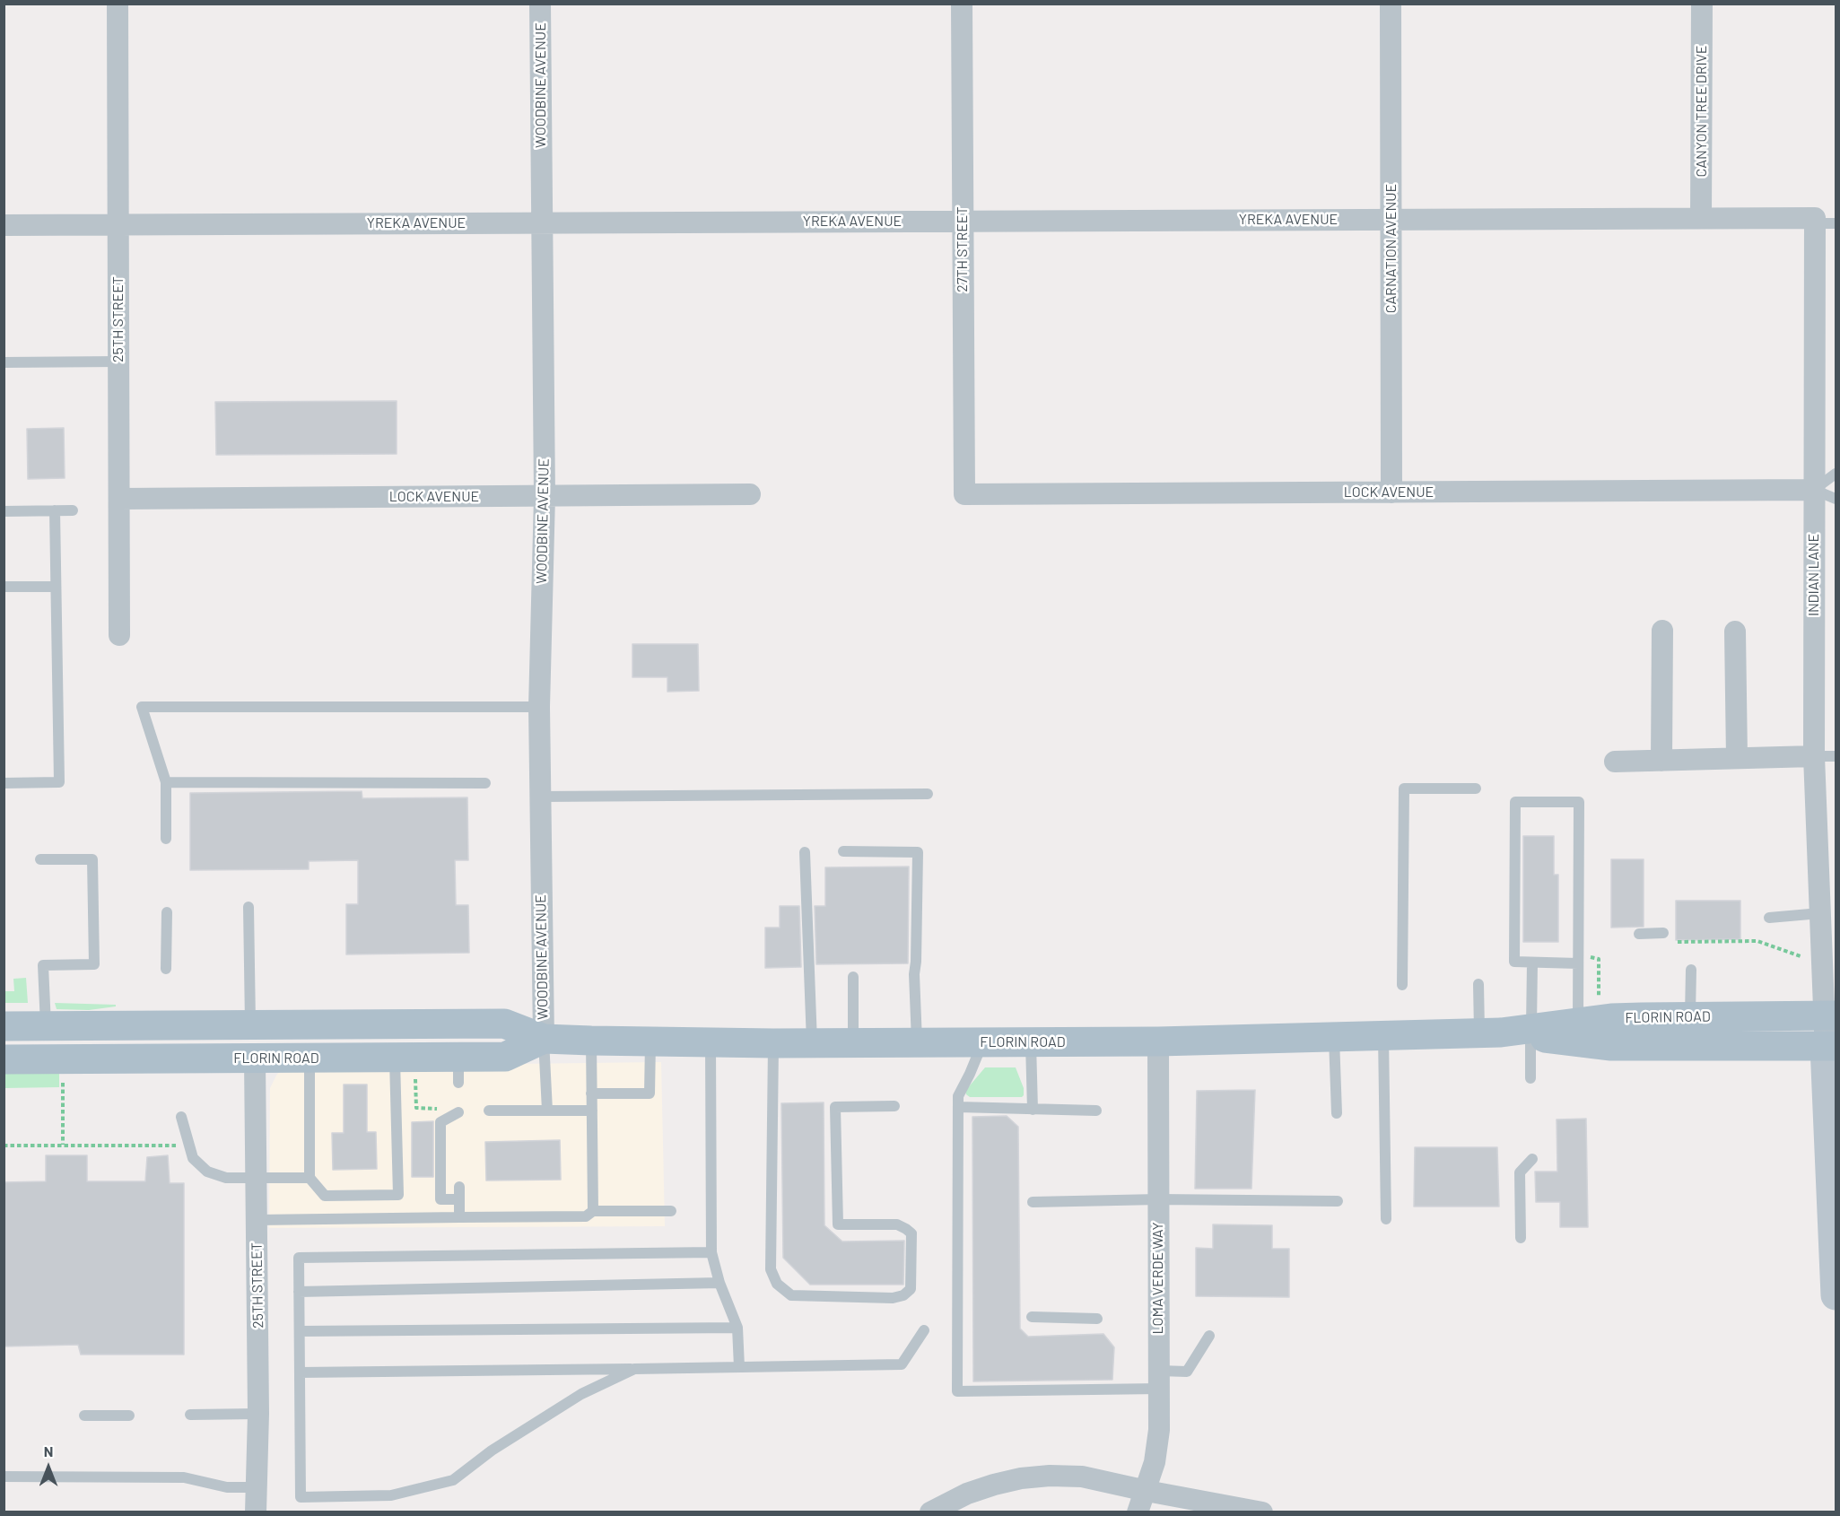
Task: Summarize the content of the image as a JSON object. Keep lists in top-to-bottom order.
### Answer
{
  "streets": {
    "main road": ["FLORIN ROAD"],
    "street": [
      "WOODBINE AVENUE",
      "CANYON TREE DRIVE",
      "YREKA AVENUE",
      "CARNATION AVENUE",
      "27TH STREET",
      "25TH STREET",
      "LOCK AVENUE",
      "INDIAN LANE",
      "LOMA VERDE WAY"
    ]
  },
  "crossings": [
    ["WOODBINE AVENUE", "YREKA AVENUE"],
    ["WOODBINE AVENUE", "LOCK AVENUE"],
    ["WOODBINE AVENUE", "FLORIN ROAD"],
    ["CANYON TREE DRIVE", "YREKA AVENUE"],
    ["CANYON TREE DRIVE", "INDIAN LANE"],
    ["YREKA AVENUE", "CARNATION AVENUE"],
    ["YREKA AVENUE", "27TH STREET"],
    ["YREKA AVENUE", "25TH STREET"],
    ["YREKA AVENUE", "INDIAN LANE"],
    ["CARNATION AVENUE", "LOCK AVENUE"],
    ["27TH STREET", "LOCK AVENUE"],
    ["25TH STREET", "LOCK AVENUE"],
    ["25TH STREET", "FLORIN ROAD"],
    ["LOCK AVENUE", "INDIAN LANE"],
    ["INDIAN LANE", "FLORIN ROAD"],
    ["FLORIN ROAD", "LOMA VERDE WAY"]
  ],
  "north": "top"
}
